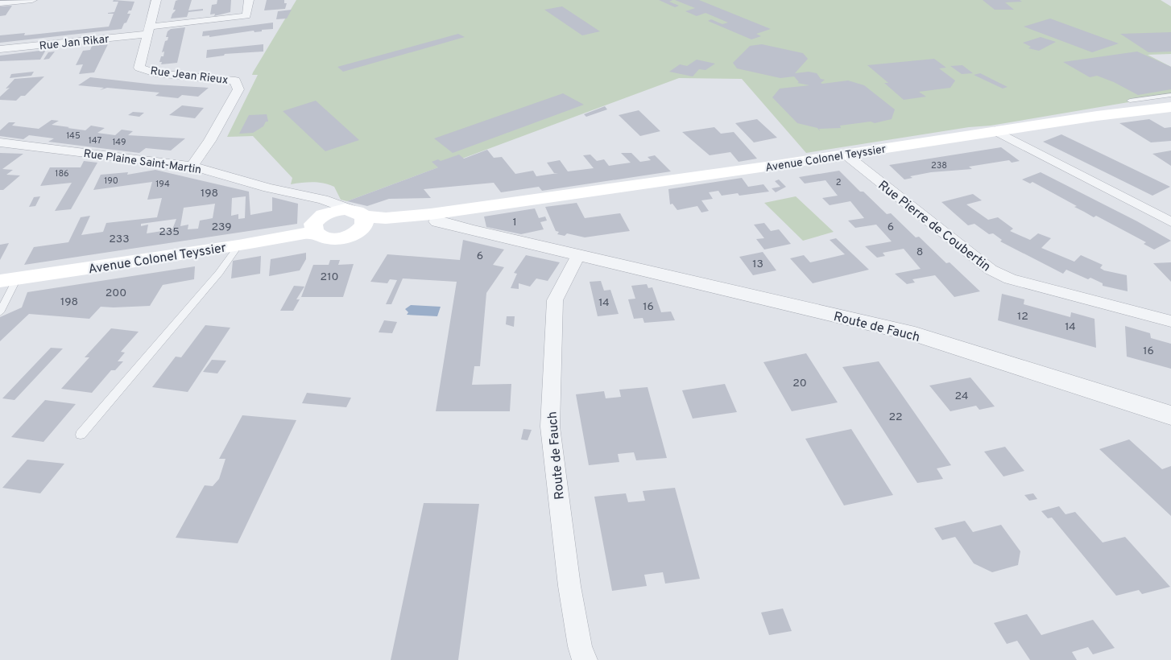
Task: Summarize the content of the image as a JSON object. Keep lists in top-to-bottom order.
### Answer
{
  "streets": {
    "main road": ["Avenue Colonel Teyssier"],
    "street": [
      "Rue Jan Rikar",
      "Rue Jean Rieux",
      "Rue Plaine Saint-Martin",
      "Rue Pierre de Coubertin",
      "Route de Fauch"
    ]
  },
  "crossings": [
    ["Rue Jan Rikar", "Rue Jean Rieux"],
    ["Rue Jean Rieux", "Rue Plaine Saint-Martin"],
    ["Avenue Colonel Teyssier", "Rue Plaine Saint-Martin"],
    ["Avenue Colonel Teyssier", "Rue Pierre de Coubertin"],
    ["Avenue Colonel Teyssier", "Route de Fauch"]
  ],
  "house_numbers": [
    "145",
    "147",
    "149",
    "238",
    "186",
    "190",
    "2",
    "194",
    "198",
    "1",
    "239",
    "6",
    "235",
    "233",
    "8",
    "6",
    "13",
    "210",
    "200",
    "198",
    "14",
    "16",
    "12",
    "14",
    "16",
    "20",
    "24",
    "22"
  ]
}
